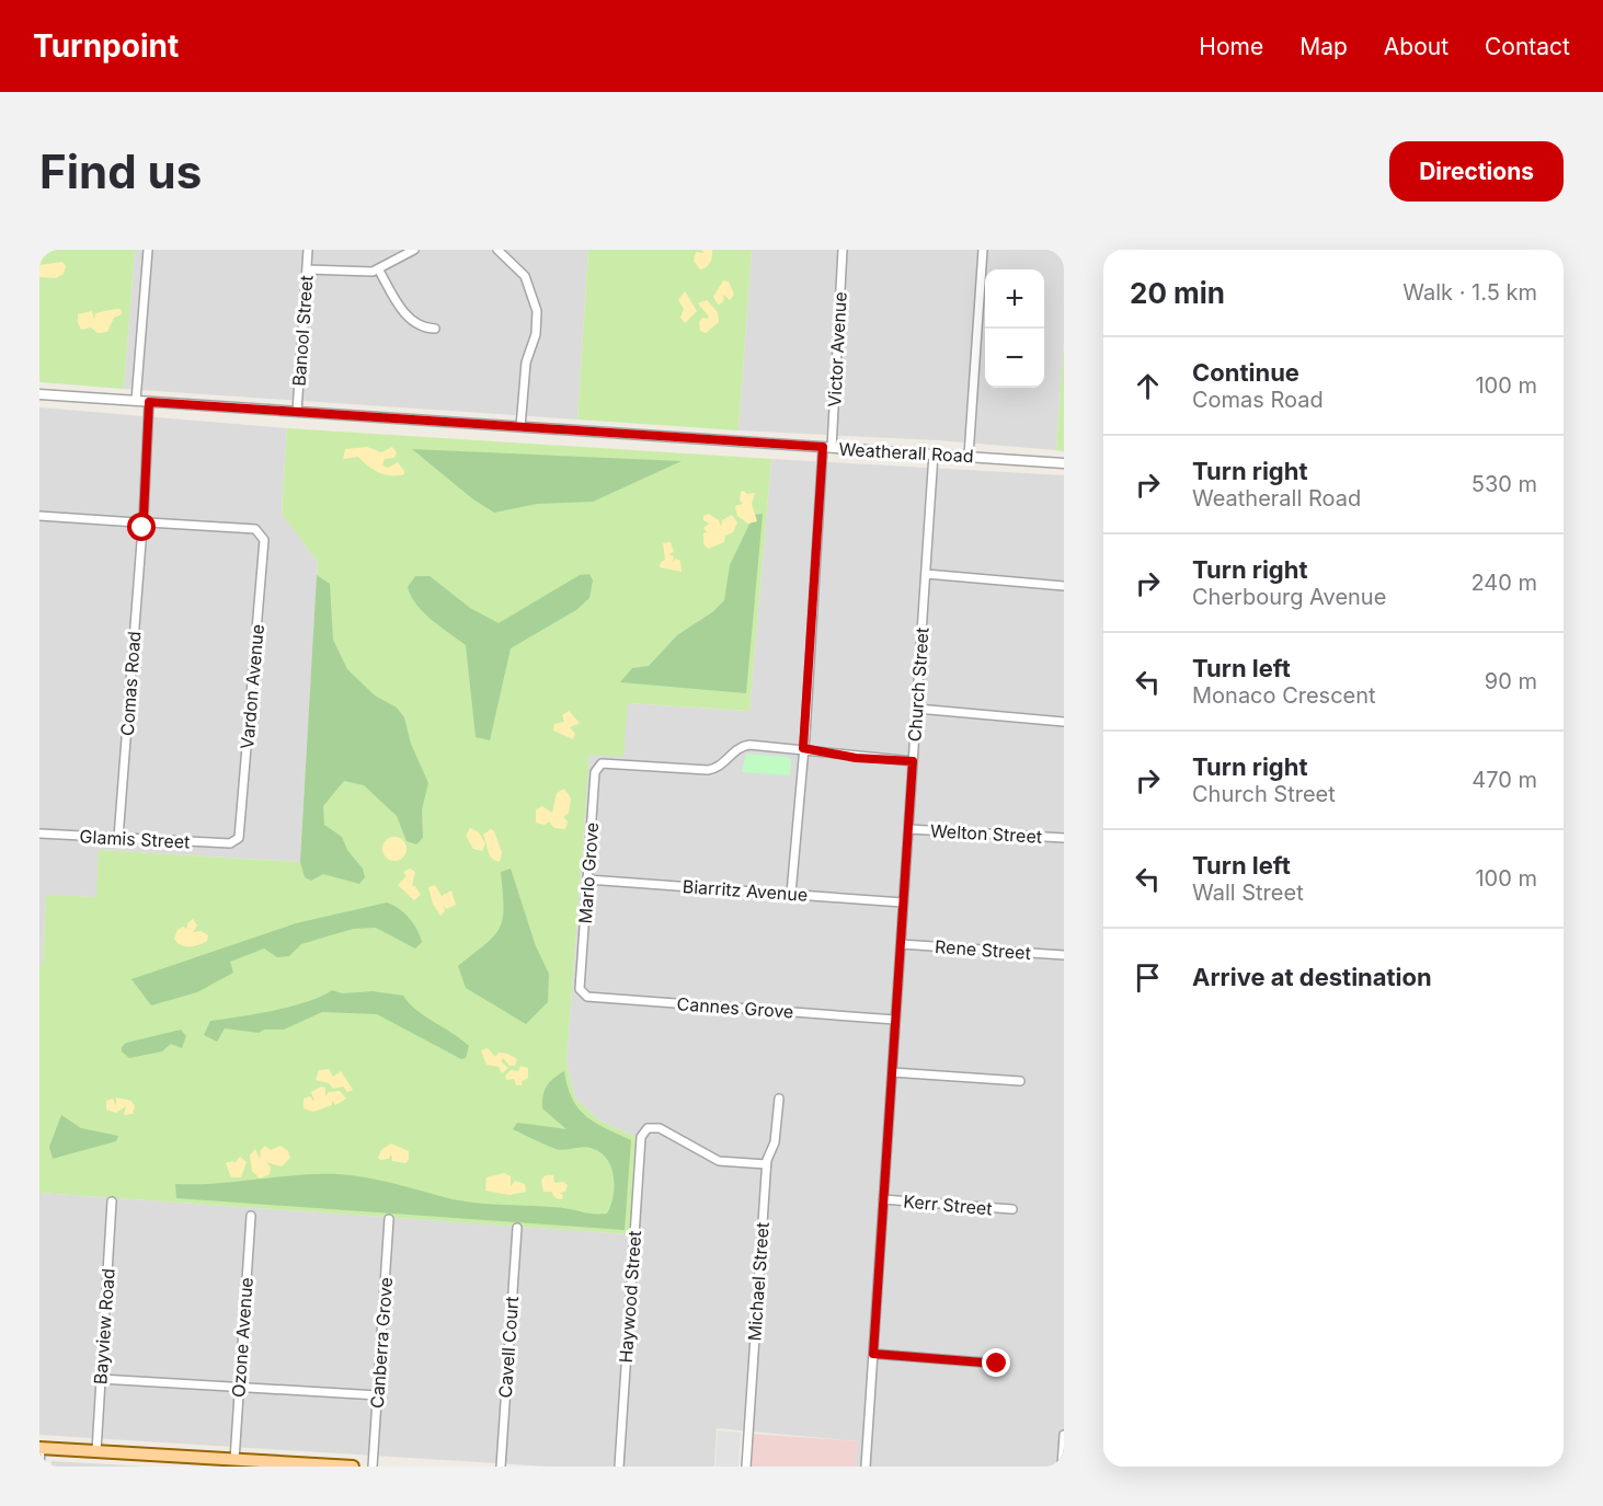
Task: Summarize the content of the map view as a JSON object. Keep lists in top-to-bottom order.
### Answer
{
  "streets": {
    "street": [
      "Banool Street",
      "Victor Avenue",
      "Weatherall Road",
      "Comas Road",
      "Church Street",
      "Vardon Avenue",
      "Welton Street",
      "Glamis Street",
      "Marlo Grove",
      "Biarritz Avenue",
      "Rene Street",
      "Cannes Grove",
      "Kerr Street",
      "Michael Street",
      "Haywood Street",
      "Bayview Road",
      "Ozone Avenue",
      "Canberra Grove",
      "Cavell Court"
    ]
  },
  "crossings": [
    ["Banool Street", "Weatherall Road"],
    ["Victor Avenue", "Weatherall Road"],
    ["Victor Avenue", "Marlo Grove"],
    ["Victor Avenue", "Biarritz Avenue"],
    ["Weatherall Road", "Comas Road"],
    ["Weatherall Road", "Church Street"],
    ["Comas Road", "Vardon Avenue"],
    ["Comas Road", "Glamis Street"],
    ["Church Street", "Welton Street"],
    ["Church Street", "Biarritz Avenue"],
    ["Church Street", "Rene Street"],
    ["Church Street", "Cannes Grove"],
    ["Church Street", "Kerr Street"],
    ["Vardon Avenue", "Glamis Street"],
    ["Marlo Grove", "Biarritz Avenue"],
    ["Marlo Grove", "Cannes Grove"],
    ["Michael Street", "Haywood Street"]
  ],
  "page": {
    "header": "Turnpoint",
    "nav": [
      "Home",
      "Map",
      "About",
      "Contact"
    ],
    "buttons": "Directions",
    "title": "Find us",
    "heading": ["20 min", "Walk · 1.5 km"],
    "map_buttons": ["+", "−"],
    "list": [
      ["Continue", "Comas Road", "100 m"],
      ["Turn right", "Weatherall Road", "530 m"],
      ["Turn right", "Cherbourg Avenue", "240 m"],
      ["Turn left", "Monaco Crescent", "90 m"],
      ["Turn right", "Church Street", "470 m"],
      ["Turn left", "Wall Street", "100 m"],
      "Arrive at destination"
    ]
  }
}
